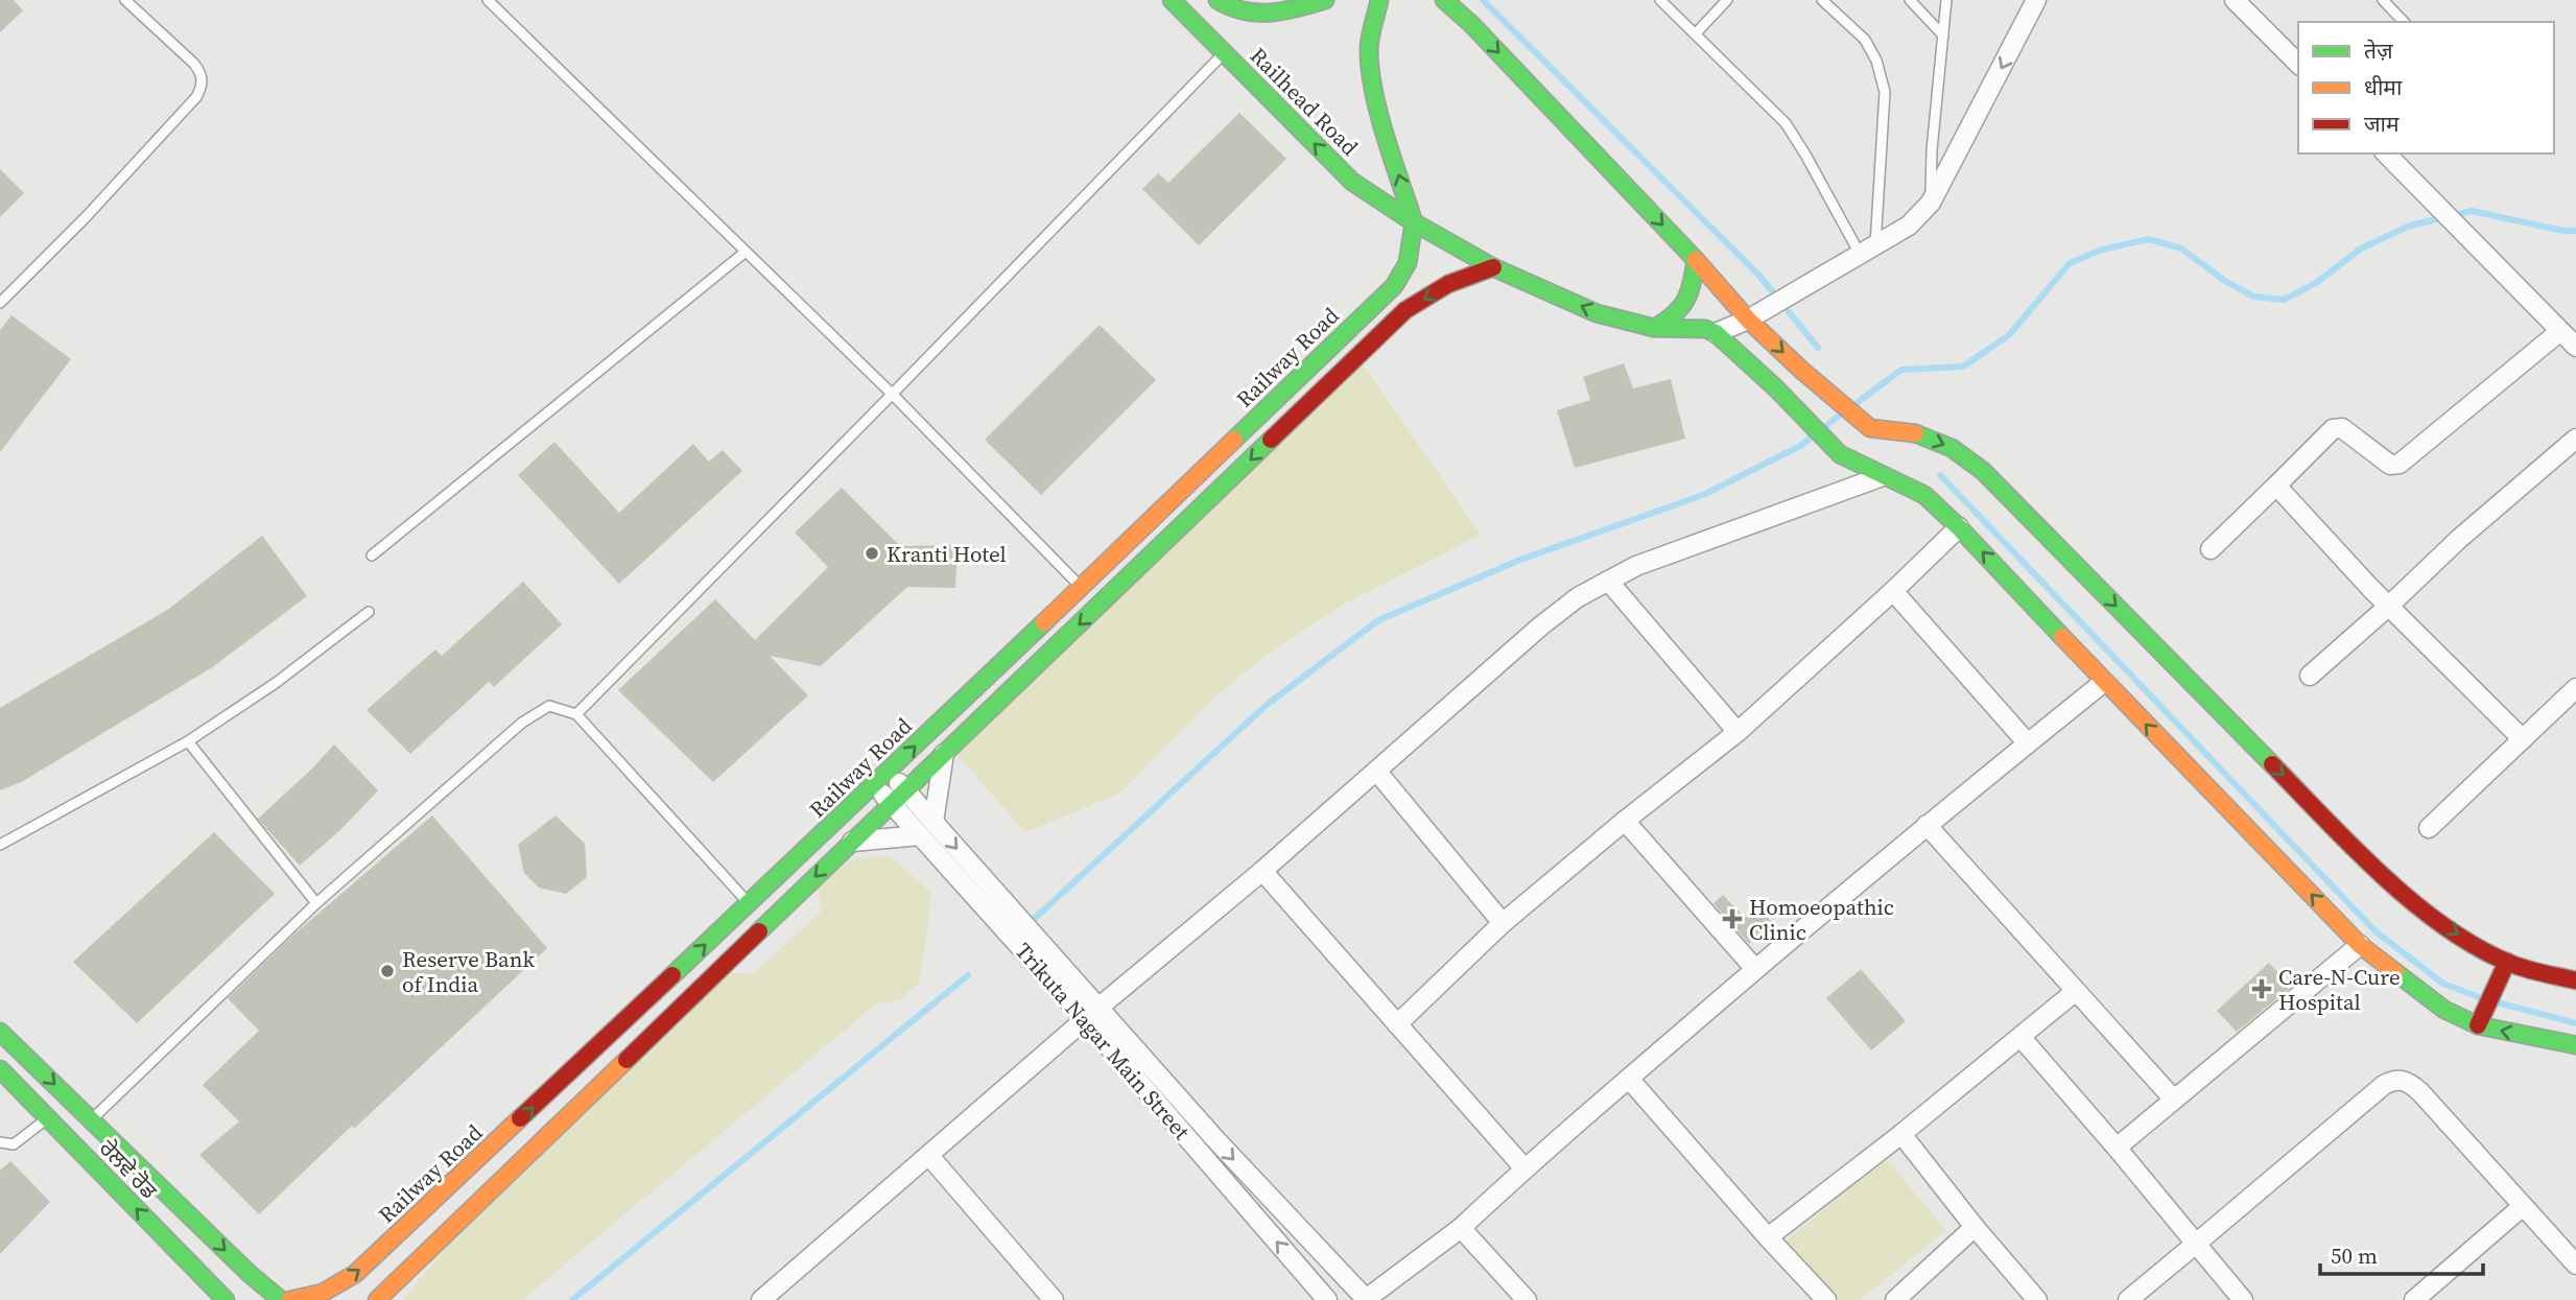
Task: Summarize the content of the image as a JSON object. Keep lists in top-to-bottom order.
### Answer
{
  "streets": {
    "main road": ["Railhead Road", "Railway Road", "ਰੇਲਵੇ ਰੋਡ"],
    "street": ["Trikuta Nagar Main Street"]
  },
  "crossings": [
    ["Railhead Road", "Railway Road"],
    ["Railway Road", "Trikuta Nagar Main Street"]
  ],
  "one_way": ["Railhead Road"],
  "places": {
    "other": ["Kranti Hotel", "Reserve Bank of India"],
    "health": ["Homoeopathic Clinic", "Care-N-Cure Hospital"]
  },
  "legend": ["तेज़", "धीमा", "जाम"],
  "scale_bar": "50 m"
}
